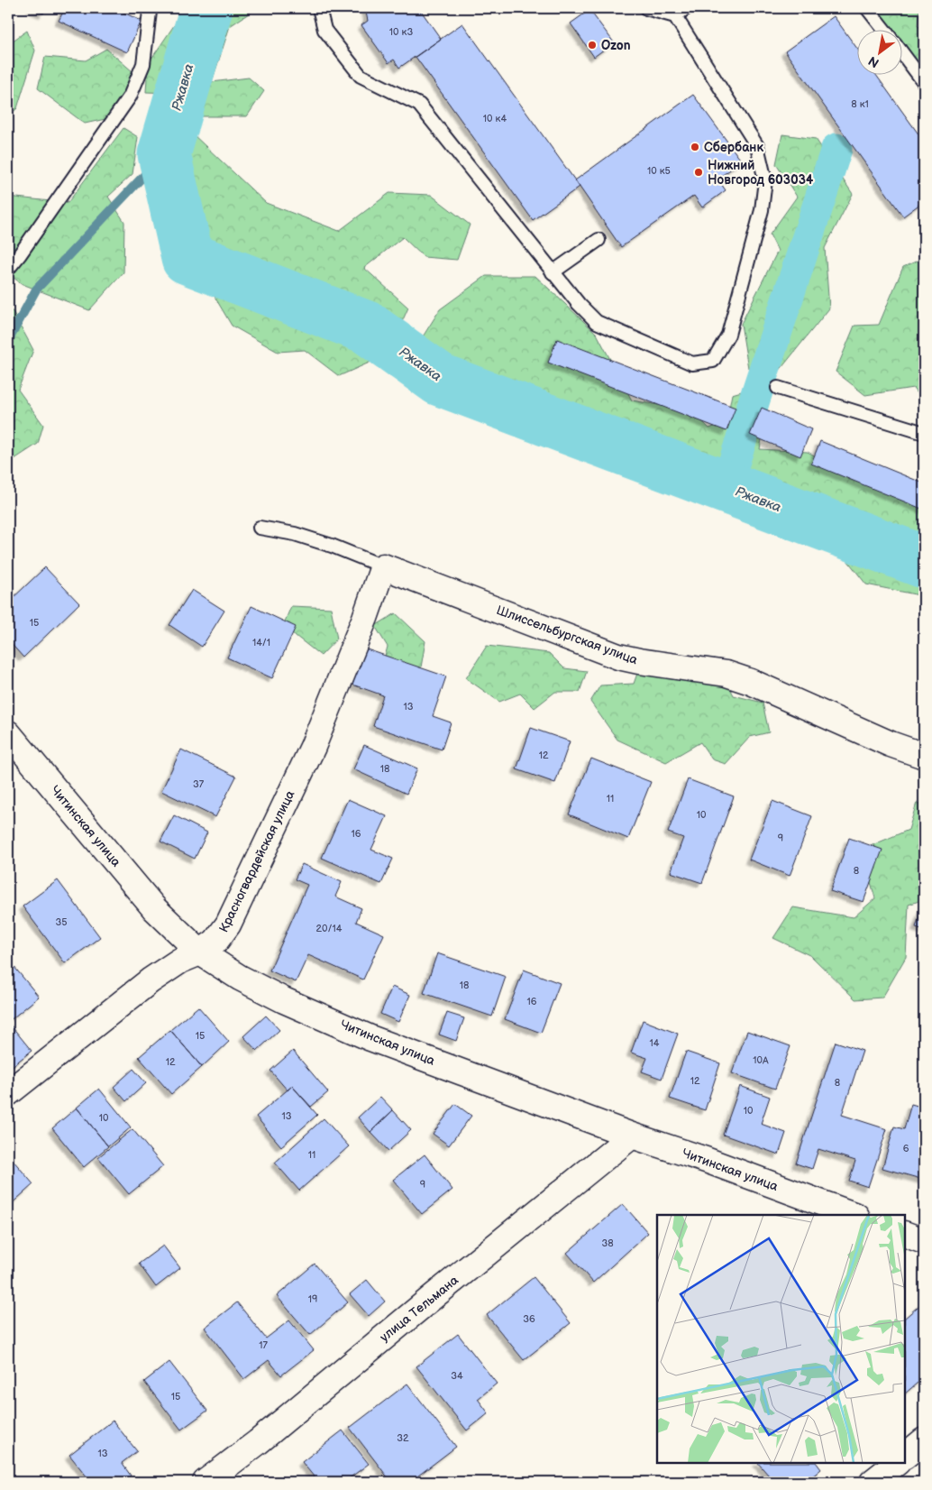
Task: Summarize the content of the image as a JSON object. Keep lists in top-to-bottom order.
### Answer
{
  "streets": {
    "street": [
      "Шлиссельбургская улица",
      "Читинская улица",
      "Красногвардейская улица",
      "улица Тельмана"
    ]
  },
  "crossings": [
    ["Шлиссельбургская улица", "Красногвардейская улица"],
    ["Читинская улица", "Красногвардейская улица"],
    ["Читинская улица", "улица Тельмана"]
  ],
  "water": ["Ржавка"],
  "places": ["Ozon", "Сбербанк", "Нижний Новгород 603034"],
  "house_numbers": [
    "10 к3",
    "8 к1",
    "10 к4",
    "10 к5",
    "15",
    "14/1",
    "13",
    "12",
    "18",
    "37",
    "11",
    "10",
    "16",
    "9",
    "8",
    "35",
    "20/14",
    "18",
    "16",
    "15",
    "14",
    "10А",
    "12",
    "12",
    "8",
    "10",
    "13",
    "10",
    "6",
    "11",
    "9",
    "38",
    "19",
    "36",
    "17",
    "34",
    "15",
    "32",
    "13"
  ],
  "north": "bottom left"
}
